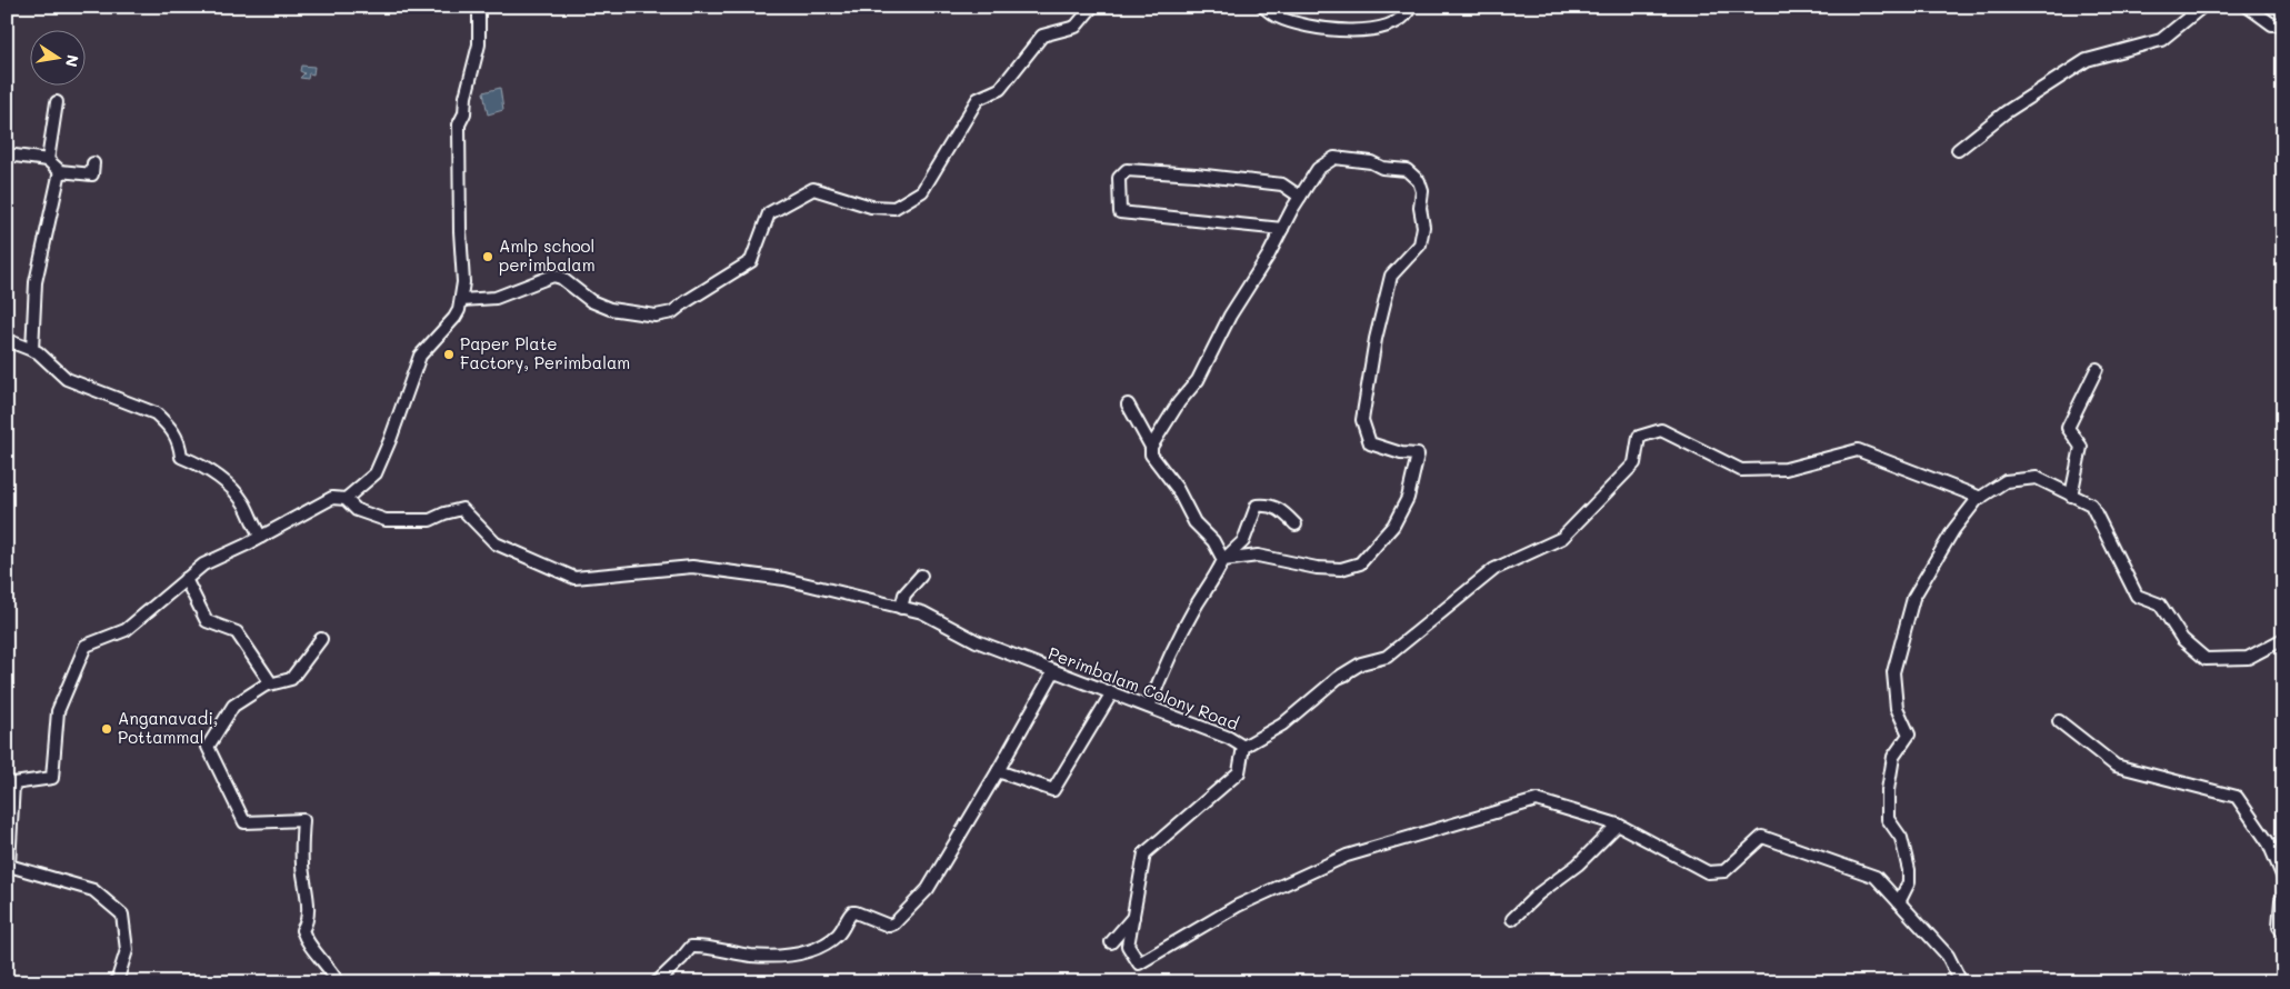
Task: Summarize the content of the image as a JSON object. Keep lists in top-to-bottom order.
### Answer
{
  "streets": {
    "street": ["Perimbalam Colony Road"]
  },
  "places": ["Amlp school perimbalam", "Paper Plate Factory, Perimbalam", "Anganavadi, Pottammal"],
  "north": "right"
}
